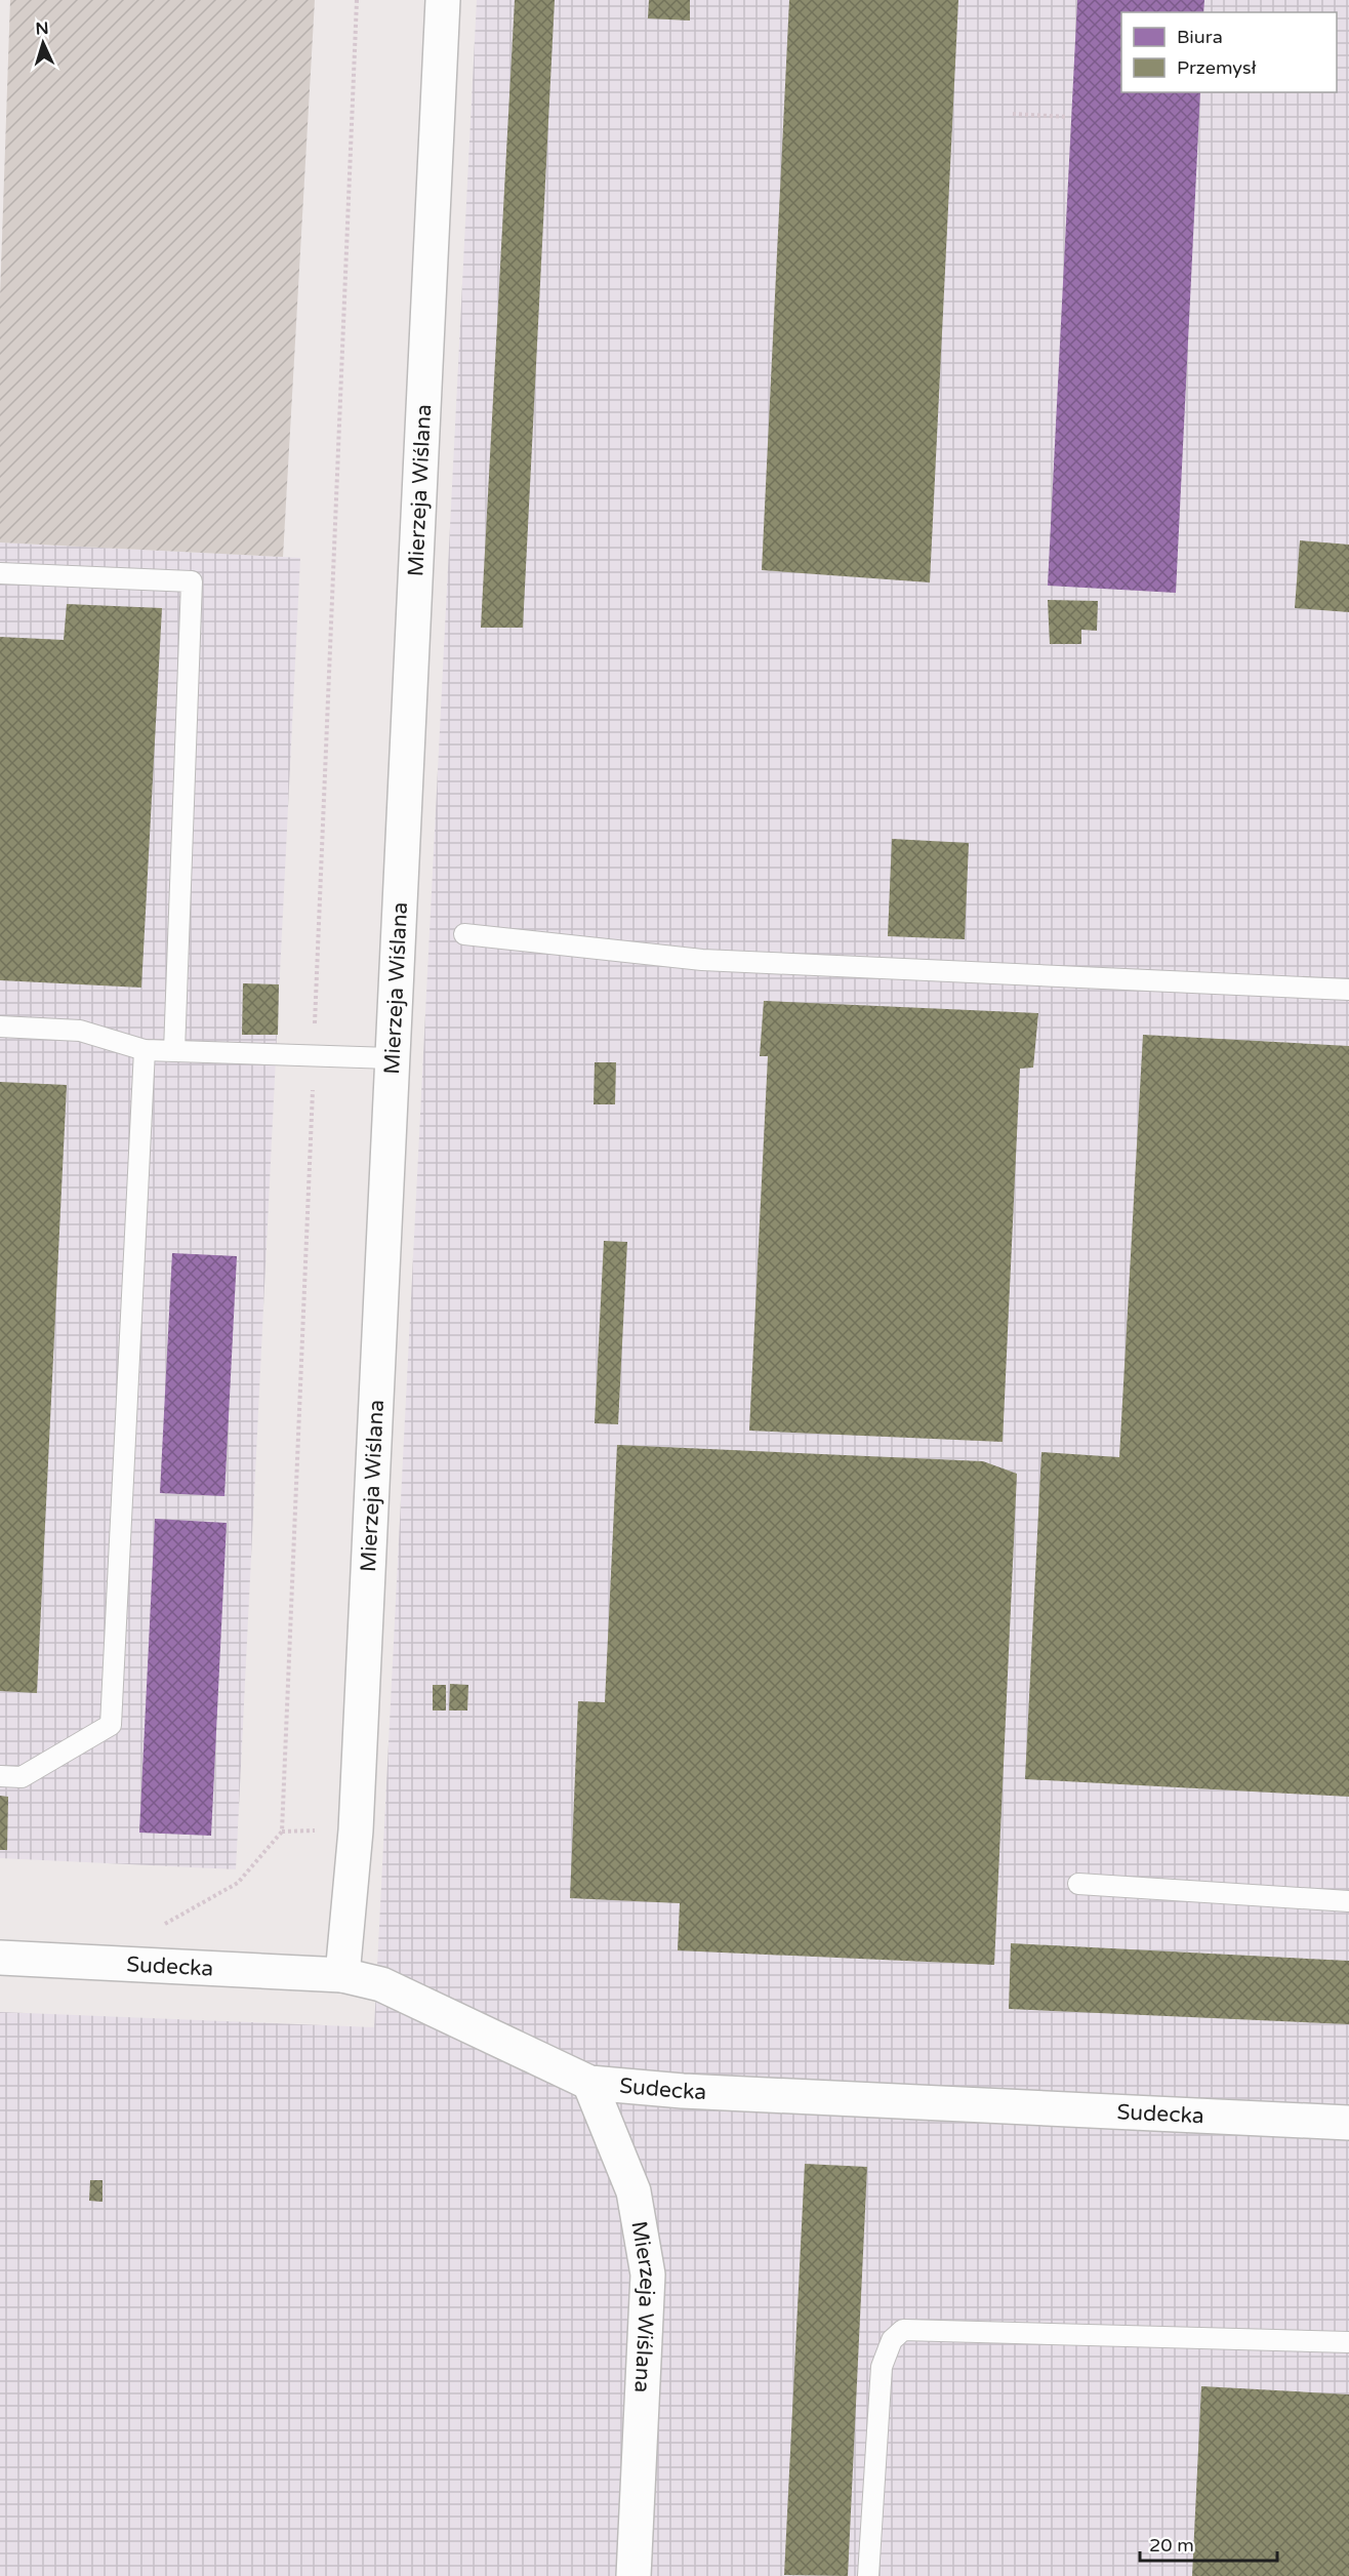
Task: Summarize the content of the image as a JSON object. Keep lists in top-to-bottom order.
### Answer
{
  "streets": {
    "street": ["Mierzeja Wiślana", "Sudecka"]
  },
  "crossings": [
    ["Mierzeja Wiślana", "Sudecka"]
  ],
  "legend": ["Biura", "Przemysł"],
  "scale_bar": "20 m",
  "north": "top"
}
